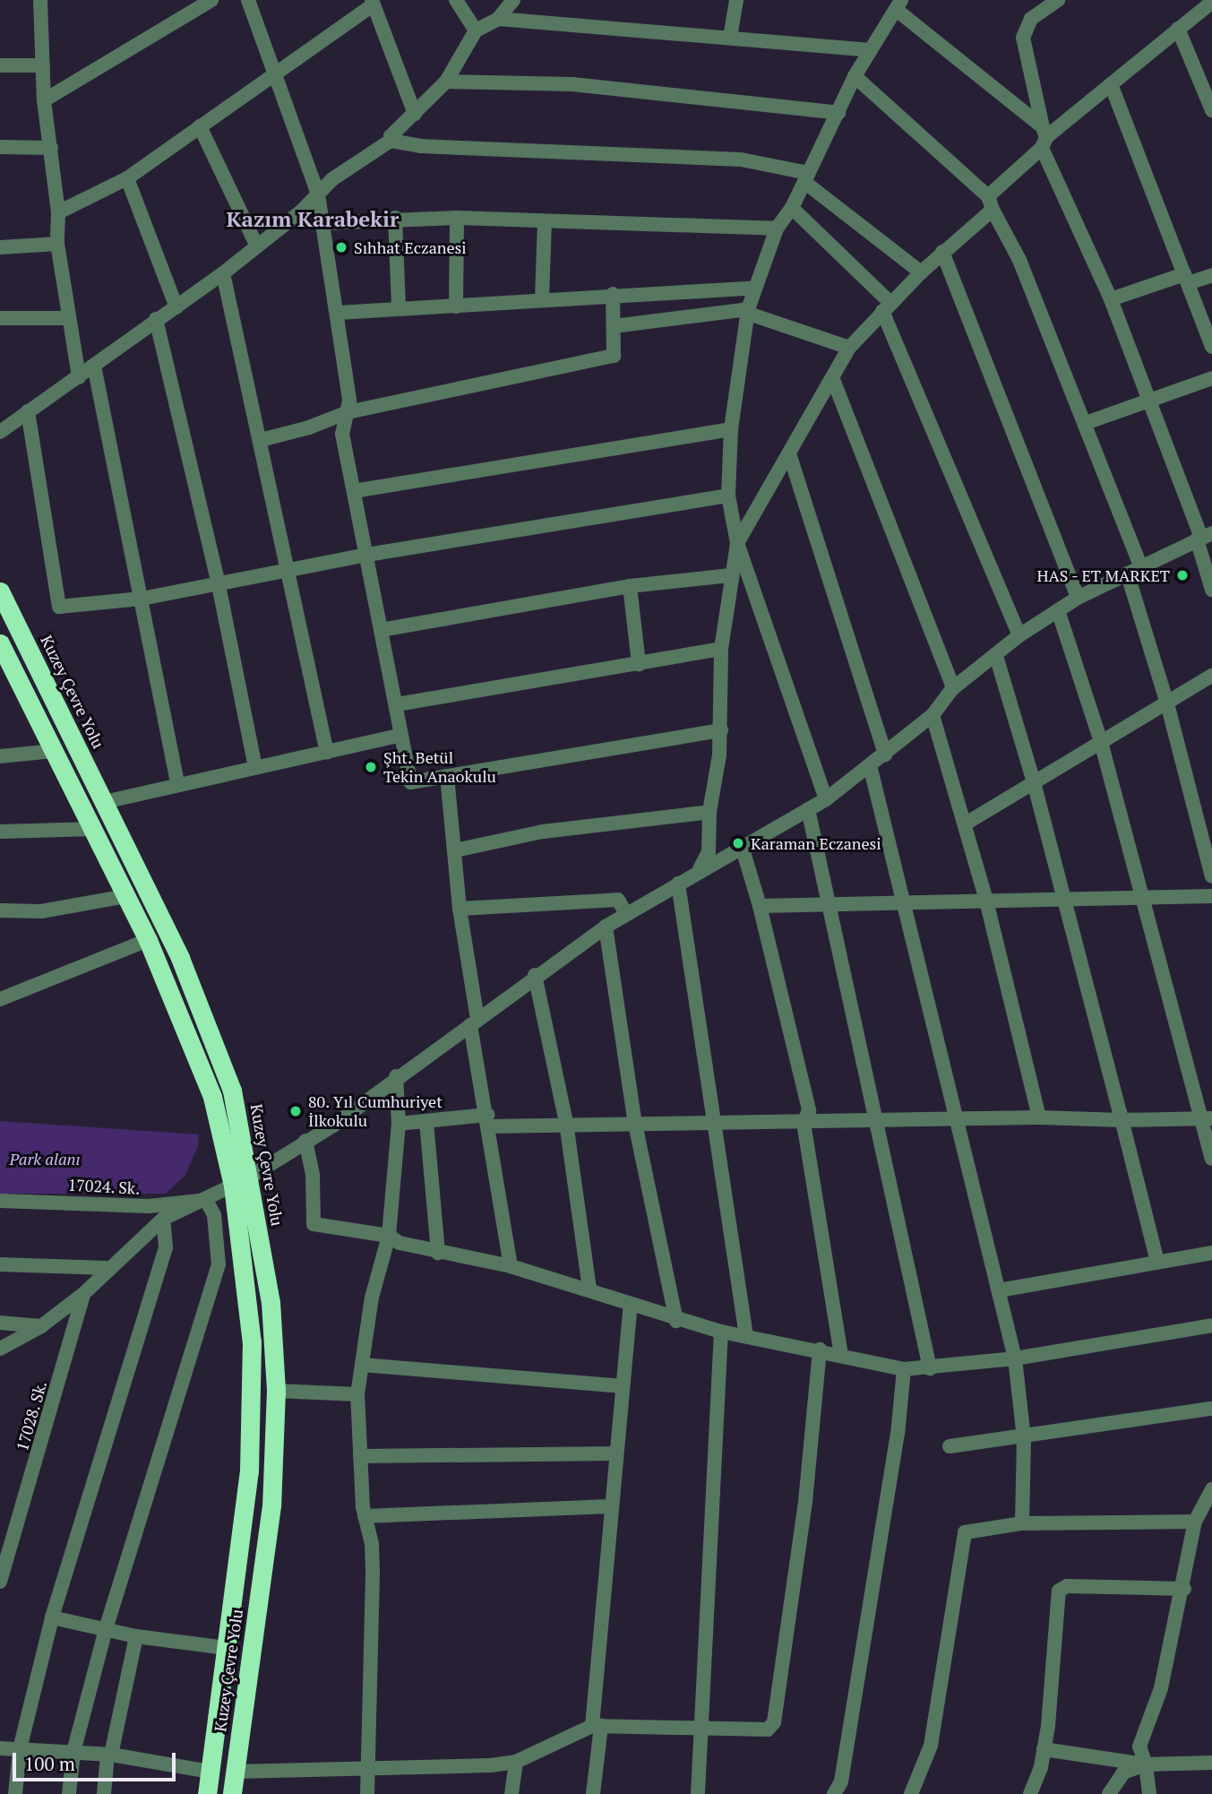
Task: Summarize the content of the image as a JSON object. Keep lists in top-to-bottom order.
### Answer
{
  "streets": {
    "highway": ["Kuzey Çevre Yolu"],
    "street": ["17024. Sk.", "17028. Sk."]
  },
  "districts": ["Kazım Karabekir"],
  "parks": ["Park alanı"],
  "places": [
    "Sıhhat Eczanesi",
    "HAS - ET MARKET",
    "Şht. Betül Tekin Anaokulu",
    "Karaman Eczanesi",
    "80. Yıl Cumhuriyet İlkokulu"
  ],
  "scale_bar": "100 m"
}
